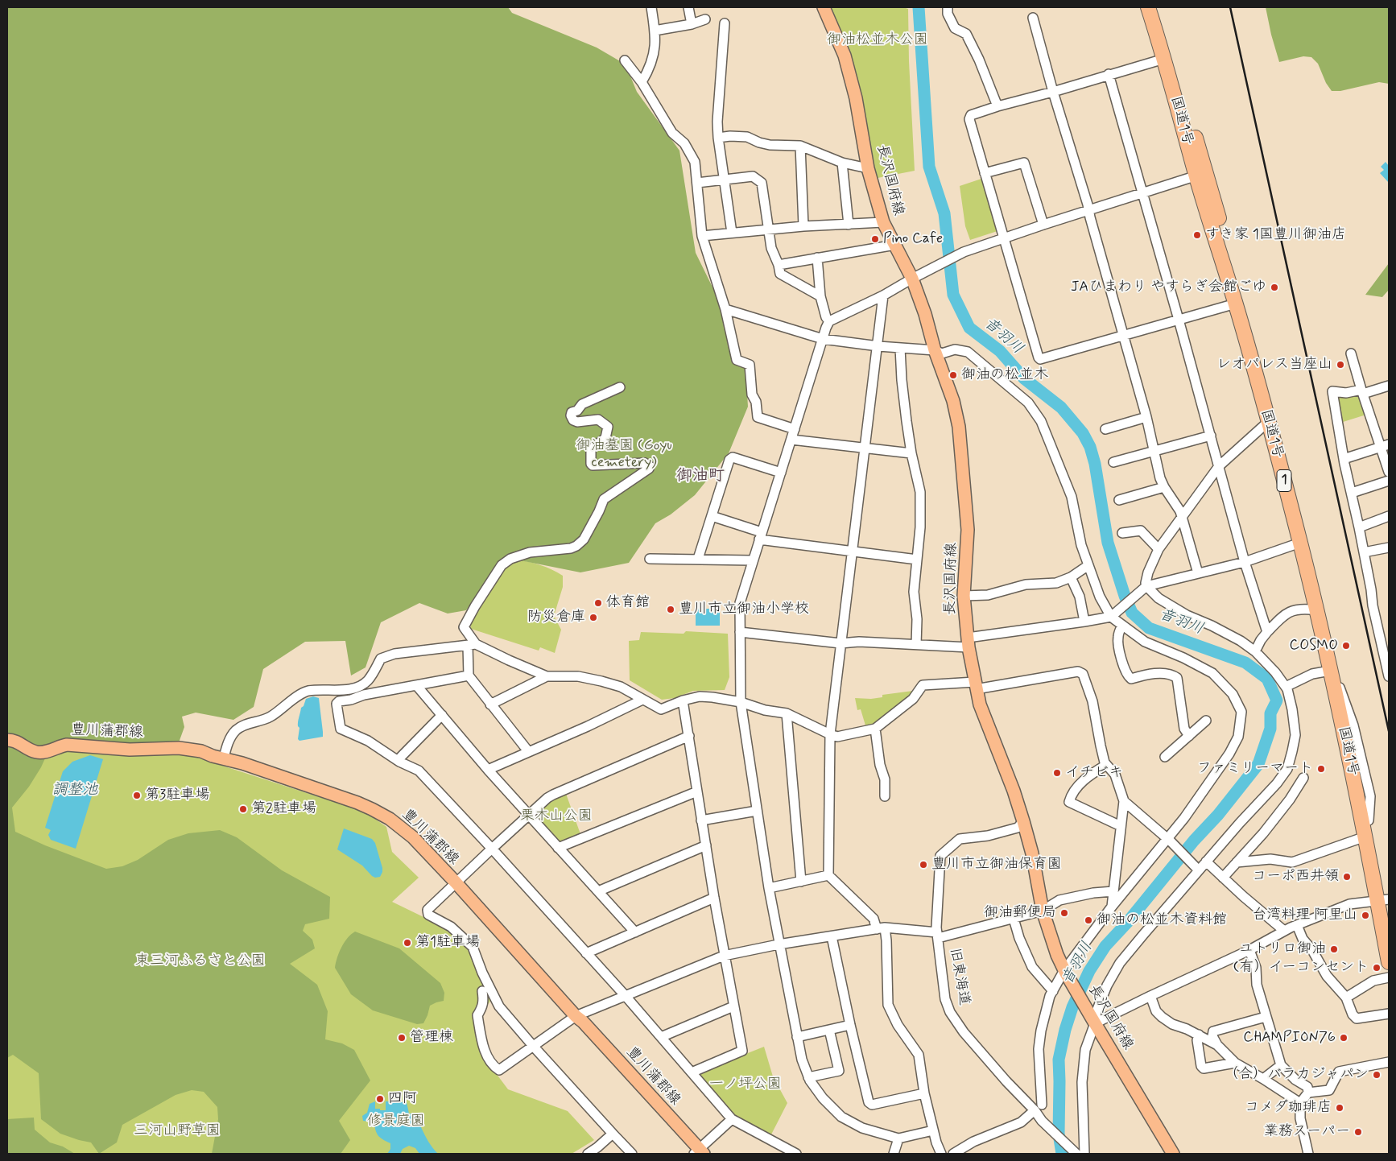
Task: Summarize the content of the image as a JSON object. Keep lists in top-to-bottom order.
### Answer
{
  "streets": {
    "highway": ["国道1号", "1"],
    "main road": ["長沢国府線", "豊川蒲郡線"],
    "street": ["旧東海道"]
  },
  "crossings": [
    ["長沢国府線", "旧東海道"]
  ],
  "districts": ["御油町"],
  "water": ["音羽川", "調整池"],
  "parks": [
    "御油松並木公園",
    "御油墓園 (Goyu cemetery)",
    "栗木山公園",
    "東三河ふるさと公園",
    "一ノ坪公園",
    "修景庭園",
    "三河山野草園"
  ],
  "places": [
    "すき家 1国豊川御油店",
    "Pino Cafe",
    "JAひまわり やすらぎ会館ごゆ",
    "レオパレス当座山",
    "御油の松並木",
    "体育館",
    "豊川市立御油小学校",
    "防災倉庫",
    "COSMO",
    "ファミリーマート",
    "イチビキ",
    "第3駐車場",
    "第2駐車場",
    "豊川市立御油保育園",
    "コーポ西井領",
    "御油郵便局",
    "台湾料理 阿里山",
    "御油の松並木資料館",
    "第1駐車場",
    "ユトリロ御油",
    "(有）イーコンセント",
    "管理棟",
    "CHAMPION76",
    "（合）バラカジャパン",
    "四阿",
    "コメダ珈琲店",
    "業務スーパー"
  ]
}
